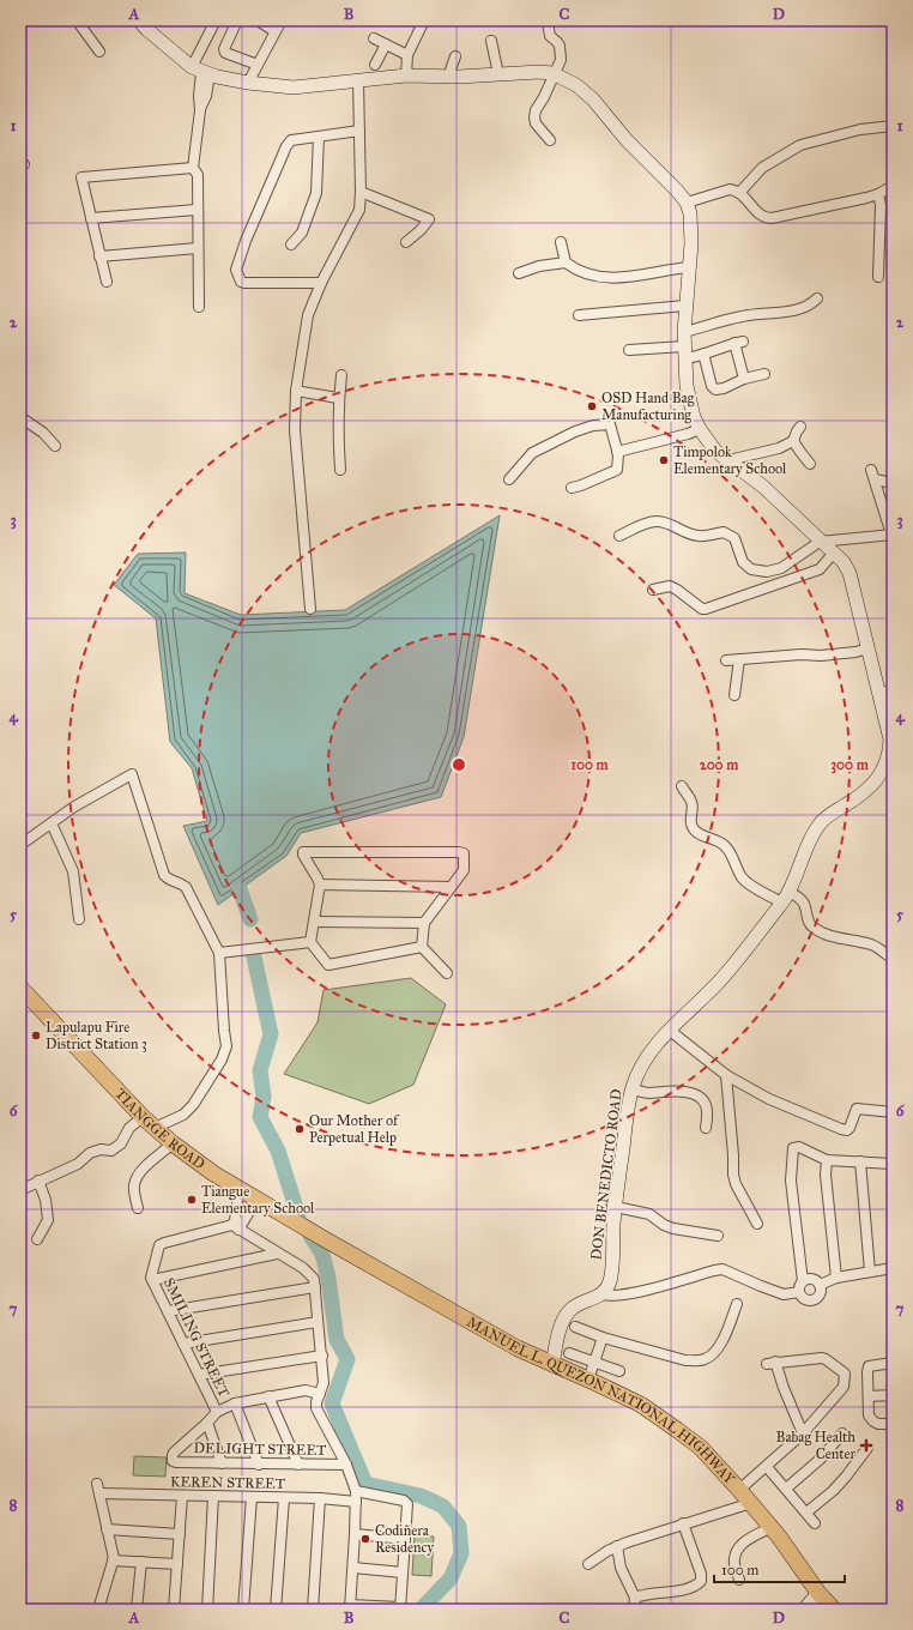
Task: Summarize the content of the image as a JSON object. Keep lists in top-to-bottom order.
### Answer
{
  "streets": {
    "main road": ["TIANGGE ROAD", "MANUEL L. QUEZON NATIONAL HIGHWAY"],
    "street": [
      "DON BENEDICTO ROAD",
      "SMILING STREET",
      "DELIGHT STREET",
      "KEREN STREET"
    ]
  },
  "crossings": [
    ["TIANGGE ROAD", "MANUEL L. QUEZON NATIONAL HIGHWAY"]
  ],
  "places": {
    "other": [
      "OSD Hand Bag Manufacturing",
      "Timpolok Elementary School",
      "Lapulapu Fire District Station 3",
      "Our Mother of Perpetual Help",
      "Tiangue Elementary School",
      "Codiñera Residency"
    ],
    "health": ["Babag Health Center"]
  },
  "scale_bar": "100 m",
  "grid": {
    "columns": [
      "A",
      "B",
      "C",
      "D"
    ],
    "rows": [
      "1",
      "2",
      "3",
      "4",
      "5",
      "6",
      "7",
      "8"
    ]
  },
  "rings": ["100 m", "200 m", "300 m"]
}
